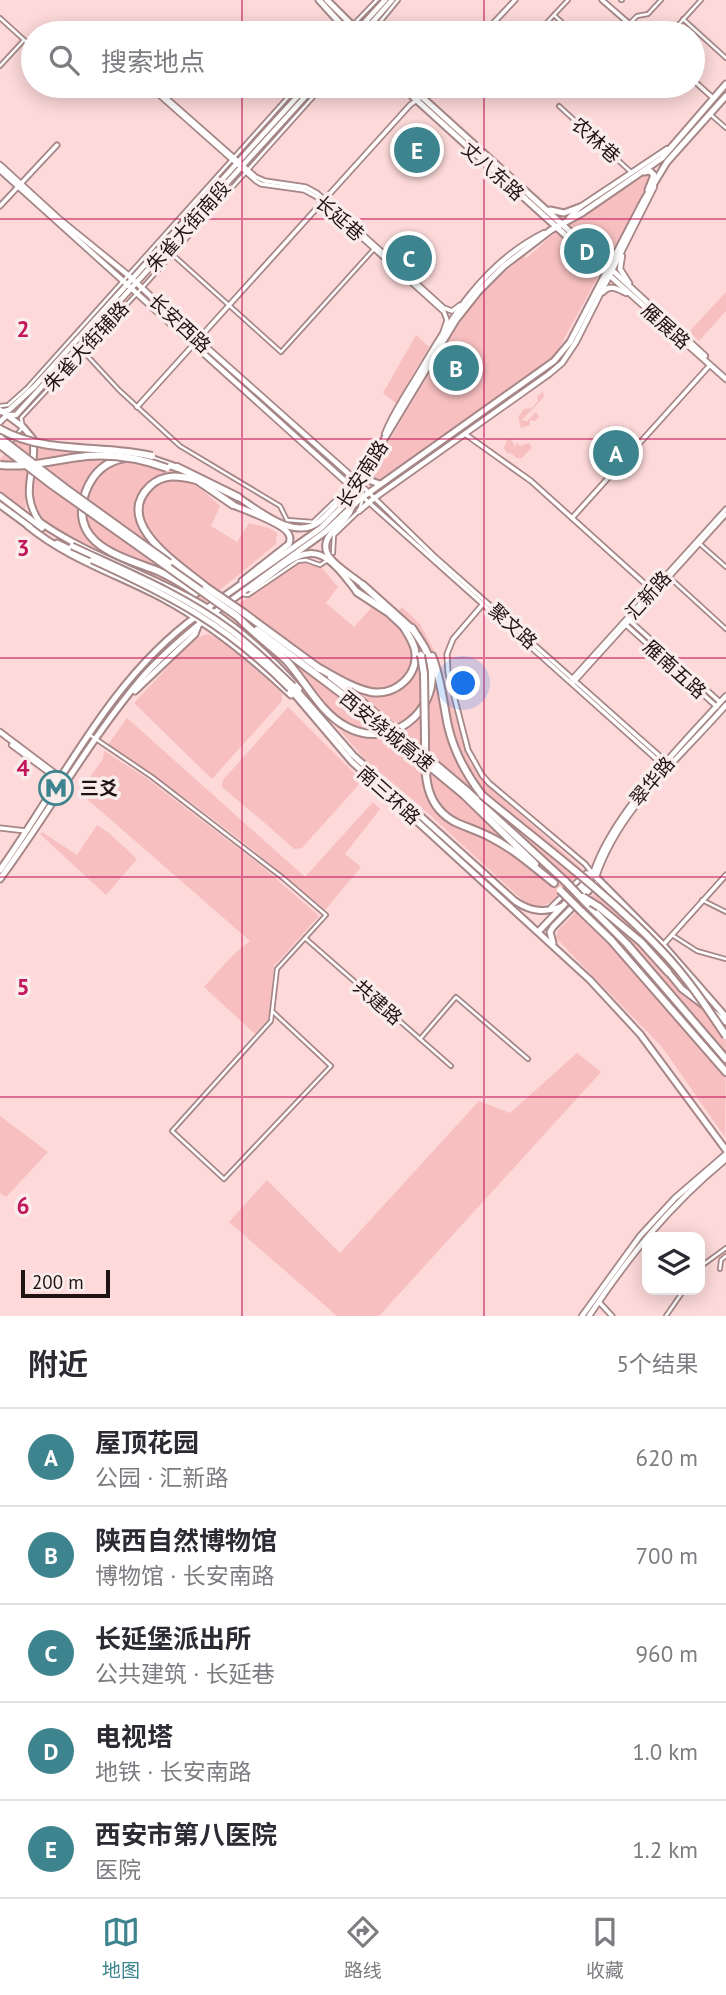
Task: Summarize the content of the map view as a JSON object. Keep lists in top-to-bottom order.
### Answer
{
  "streets": {
    "highway": ["西安绕城高速"],
    "main road": [
      "丈八东路",
      "朱雀大街南段",
      "长安西路",
      "雁展路",
      "长安南路",
      "雁南五路",
      "翠华路",
      "南三环路"
    ],
    "street": [
      "农林巷",
      "长延巷",
      "朱雀大街辅路",
      "汇新路",
      "聚文路",
      "共建路"
    ]
  },
  "crossings": [
    ["丈八东路", "长安南路"],
    ["长延巷", "朱雀大街南段"],
    ["长延巷", "朱雀大街辅路"],
    ["朱雀大街南段", "长安西路"],
    ["朱雀大街南段", "朱雀大街辅路"],
    ["长安西路", "朱雀大街辅路"],
    ["长安西路", "长安南路"],
    ["长安西路", "聚文路"],
    ["雁展路", "长安南路"],
    ["朱雀大街辅路", "南三环路"],
    ["长安南路", "聚文路"],
    ["汇新路", "聚文路"],
    ["汇新路", "雁南五路"],
    ["聚文路", "翠华路"],
    ["雁南五路", "翠华路"]
  ],
  "places": {
    "metro station": ["三爻"]
  },
  "scale_bar": "200 m",
  "page": {
    "search": "搜索地点",
    "pins": [
      "E",
      "D",
      "C",
      "B",
      "A"
    ],
    "scale": "200 m",
    "heading": ["附近", "5个结果"],
    "list": [
      {
        "mark": "A",
        "name": "屋顶花园",
        "note": "公园 · 汇新路",
        "value": "620 m"
      },
      {
        "mark": "B",
        "name": "陕西自然博物馆",
        "note": "博物馆 · 长安南路",
        "value": "700 m"
      },
      {
        "mark": "C",
        "name": "长延堡派出所",
        "note": "公共建筑 · 长延巷",
        "value": "960 m"
      },
      {
        "mark": "D",
        "name": "电视塔",
        "note": "地铁 · 长安南路",
        "value": "1.0 km"
      },
      {
        "mark": "E",
        "name": "西安市第八医院",
        "note": "医院",
        "value": "1.2 km"
      }
    ],
    "nav": ["地图", "路线", "收藏"]
  },
  "grid": {
    "rows": [
      "2",
      "3",
      "4",
      "5",
      "6"
    ]
  }
}
